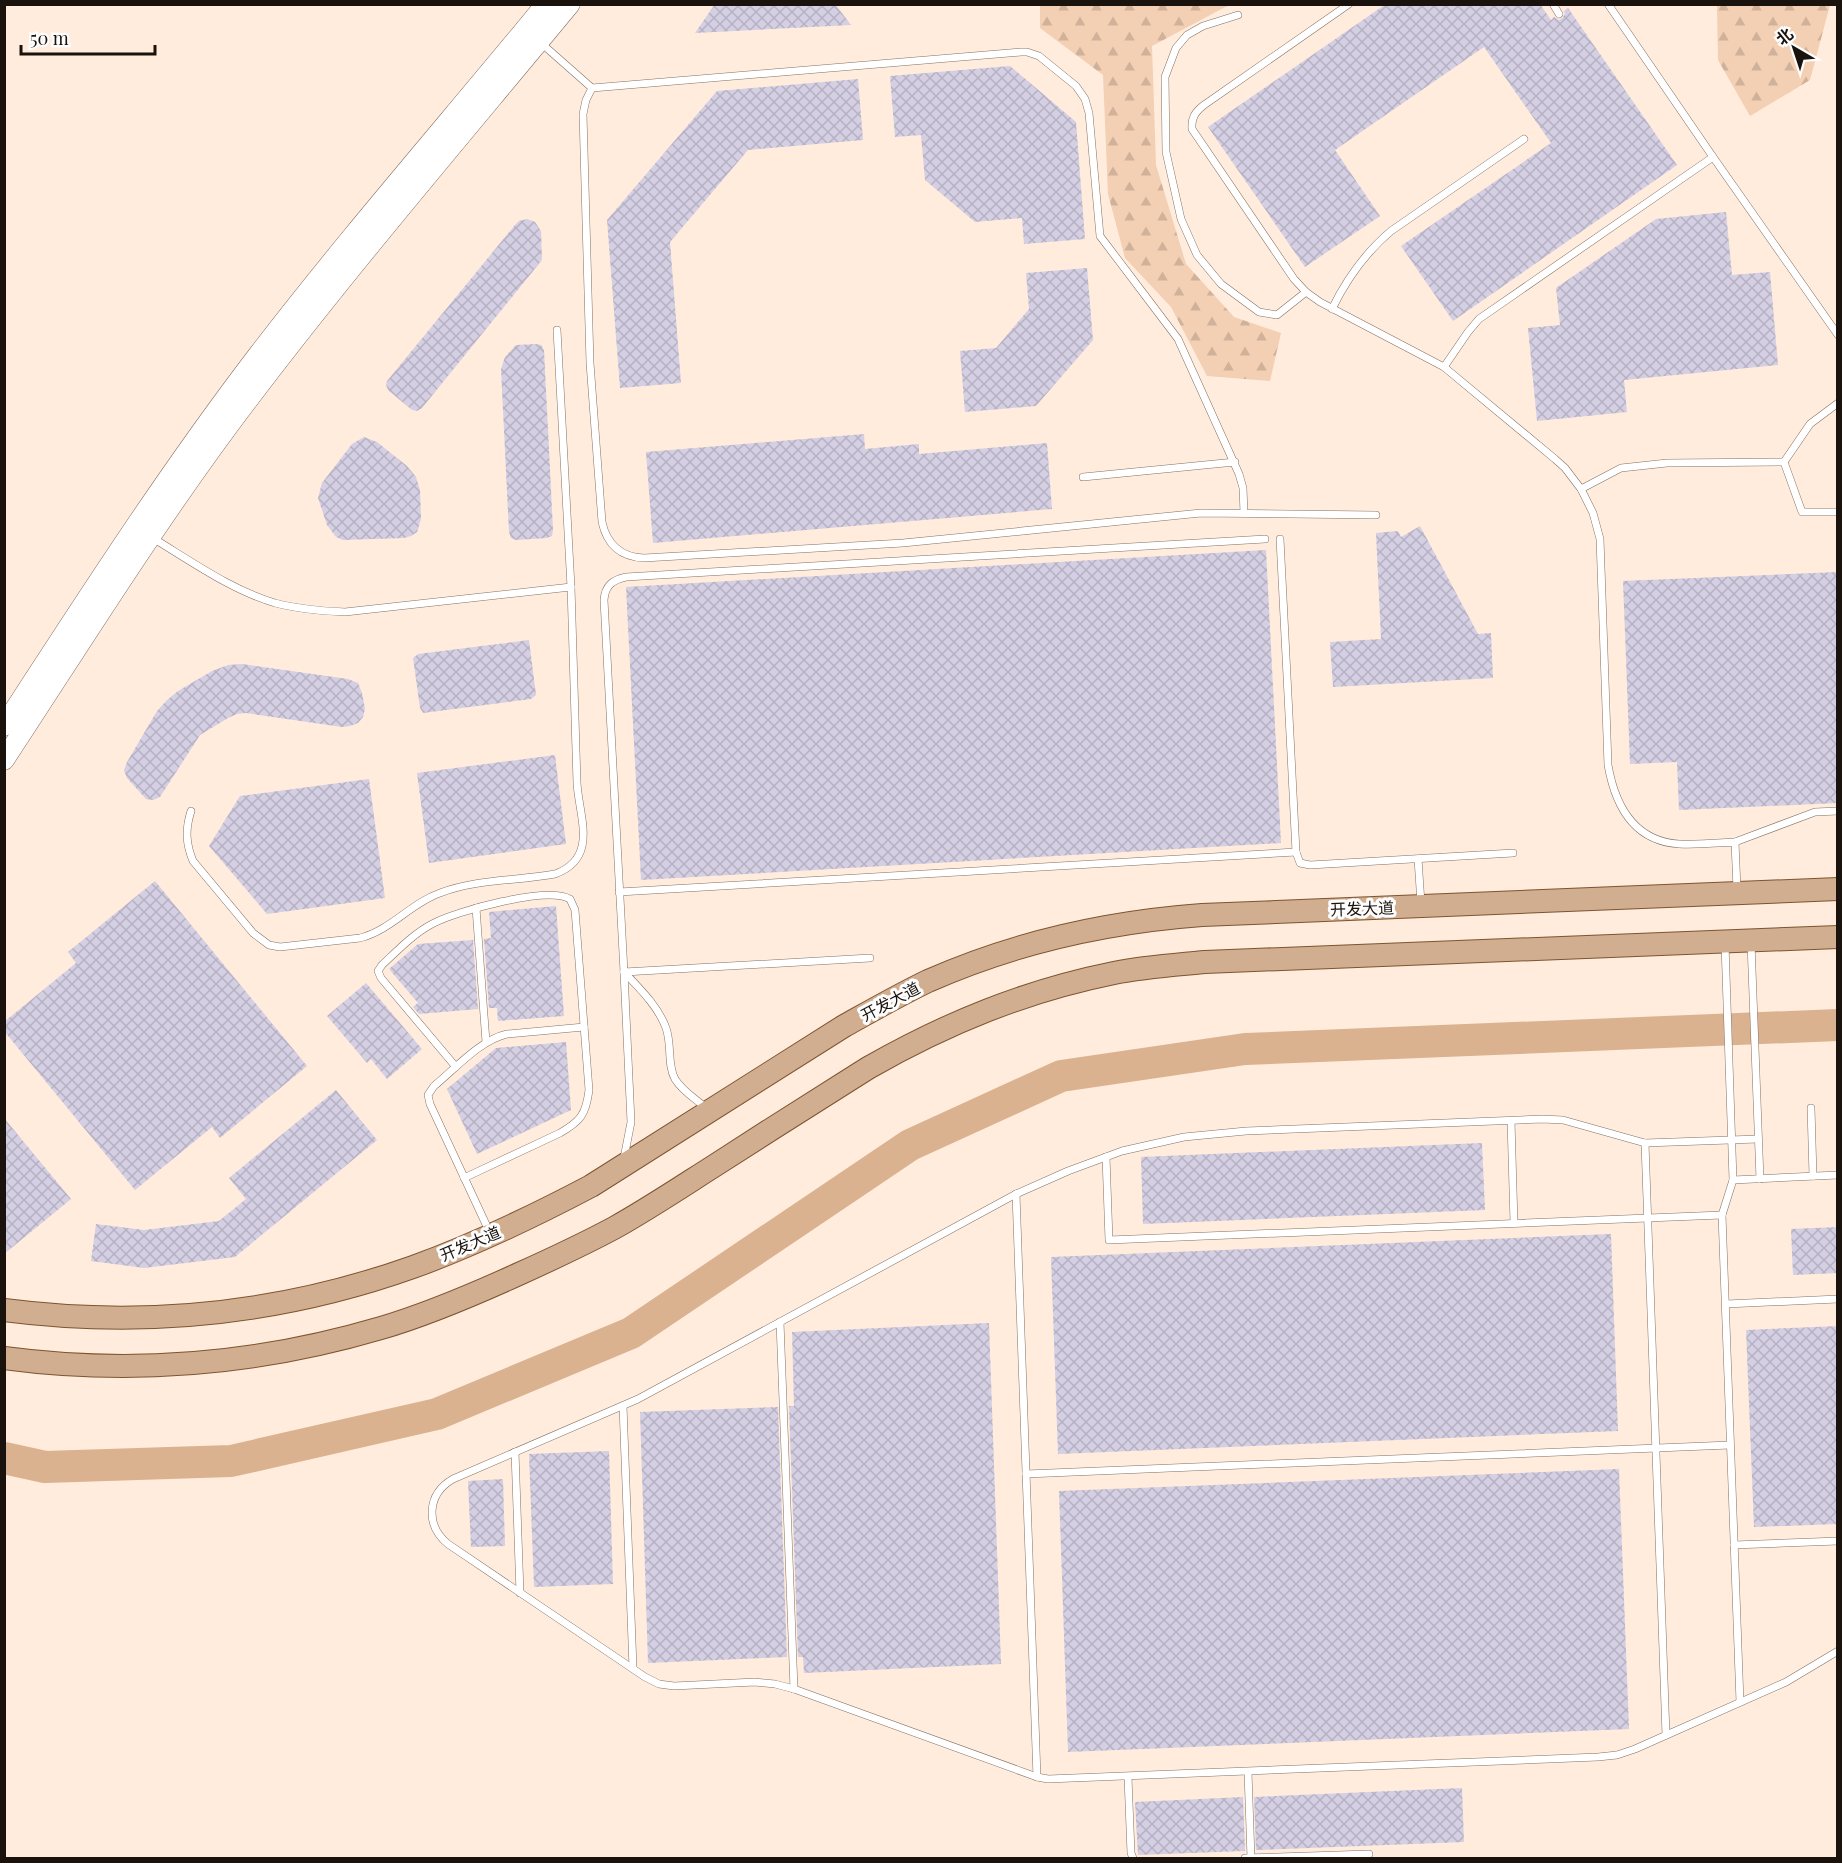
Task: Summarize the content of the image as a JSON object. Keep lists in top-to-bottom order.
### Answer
{
  "streets": {
    "main road": ["开发大道"]
  },
  "scale_bar": "50 m",
  "north": "top left"
}
